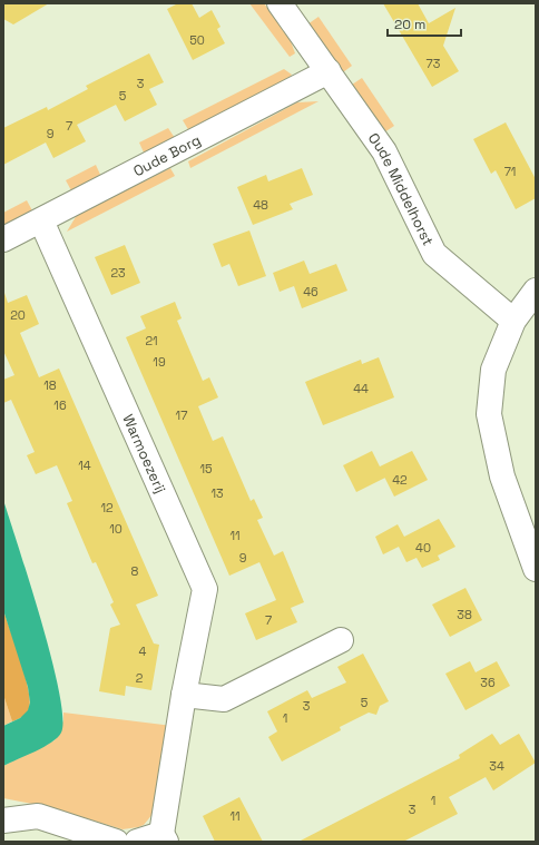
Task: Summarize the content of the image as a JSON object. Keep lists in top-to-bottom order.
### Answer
{
  "streets": {
    "street": ["Oude Borg", "Oude Middelhorst", "Warmoezerij"]
  },
  "crossings": [
    ["Oude Borg", "Oude Middelhorst"],
    ["Oude Borg", "Warmoezerij"]
  ],
  "house_numbers": [
    "50",
    "73",
    "3",
    "5",
    "7",
    "9",
    "71",
    "48",
    "23",
    "46",
    "20",
    "21",
    "19",
    "18",
    "44",
    "16",
    "17",
    "14",
    "15",
    "42",
    "13",
    "12",
    "10",
    "11",
    "40",
    "9",
    "8",
    "38",
    "7",
    "4",
    "2",
    "36",
    "5",
    "3",
    "1",
    "34",
    "1",
    "3",
    "11"
  ],
  "scale_bar": "20 m"
}
